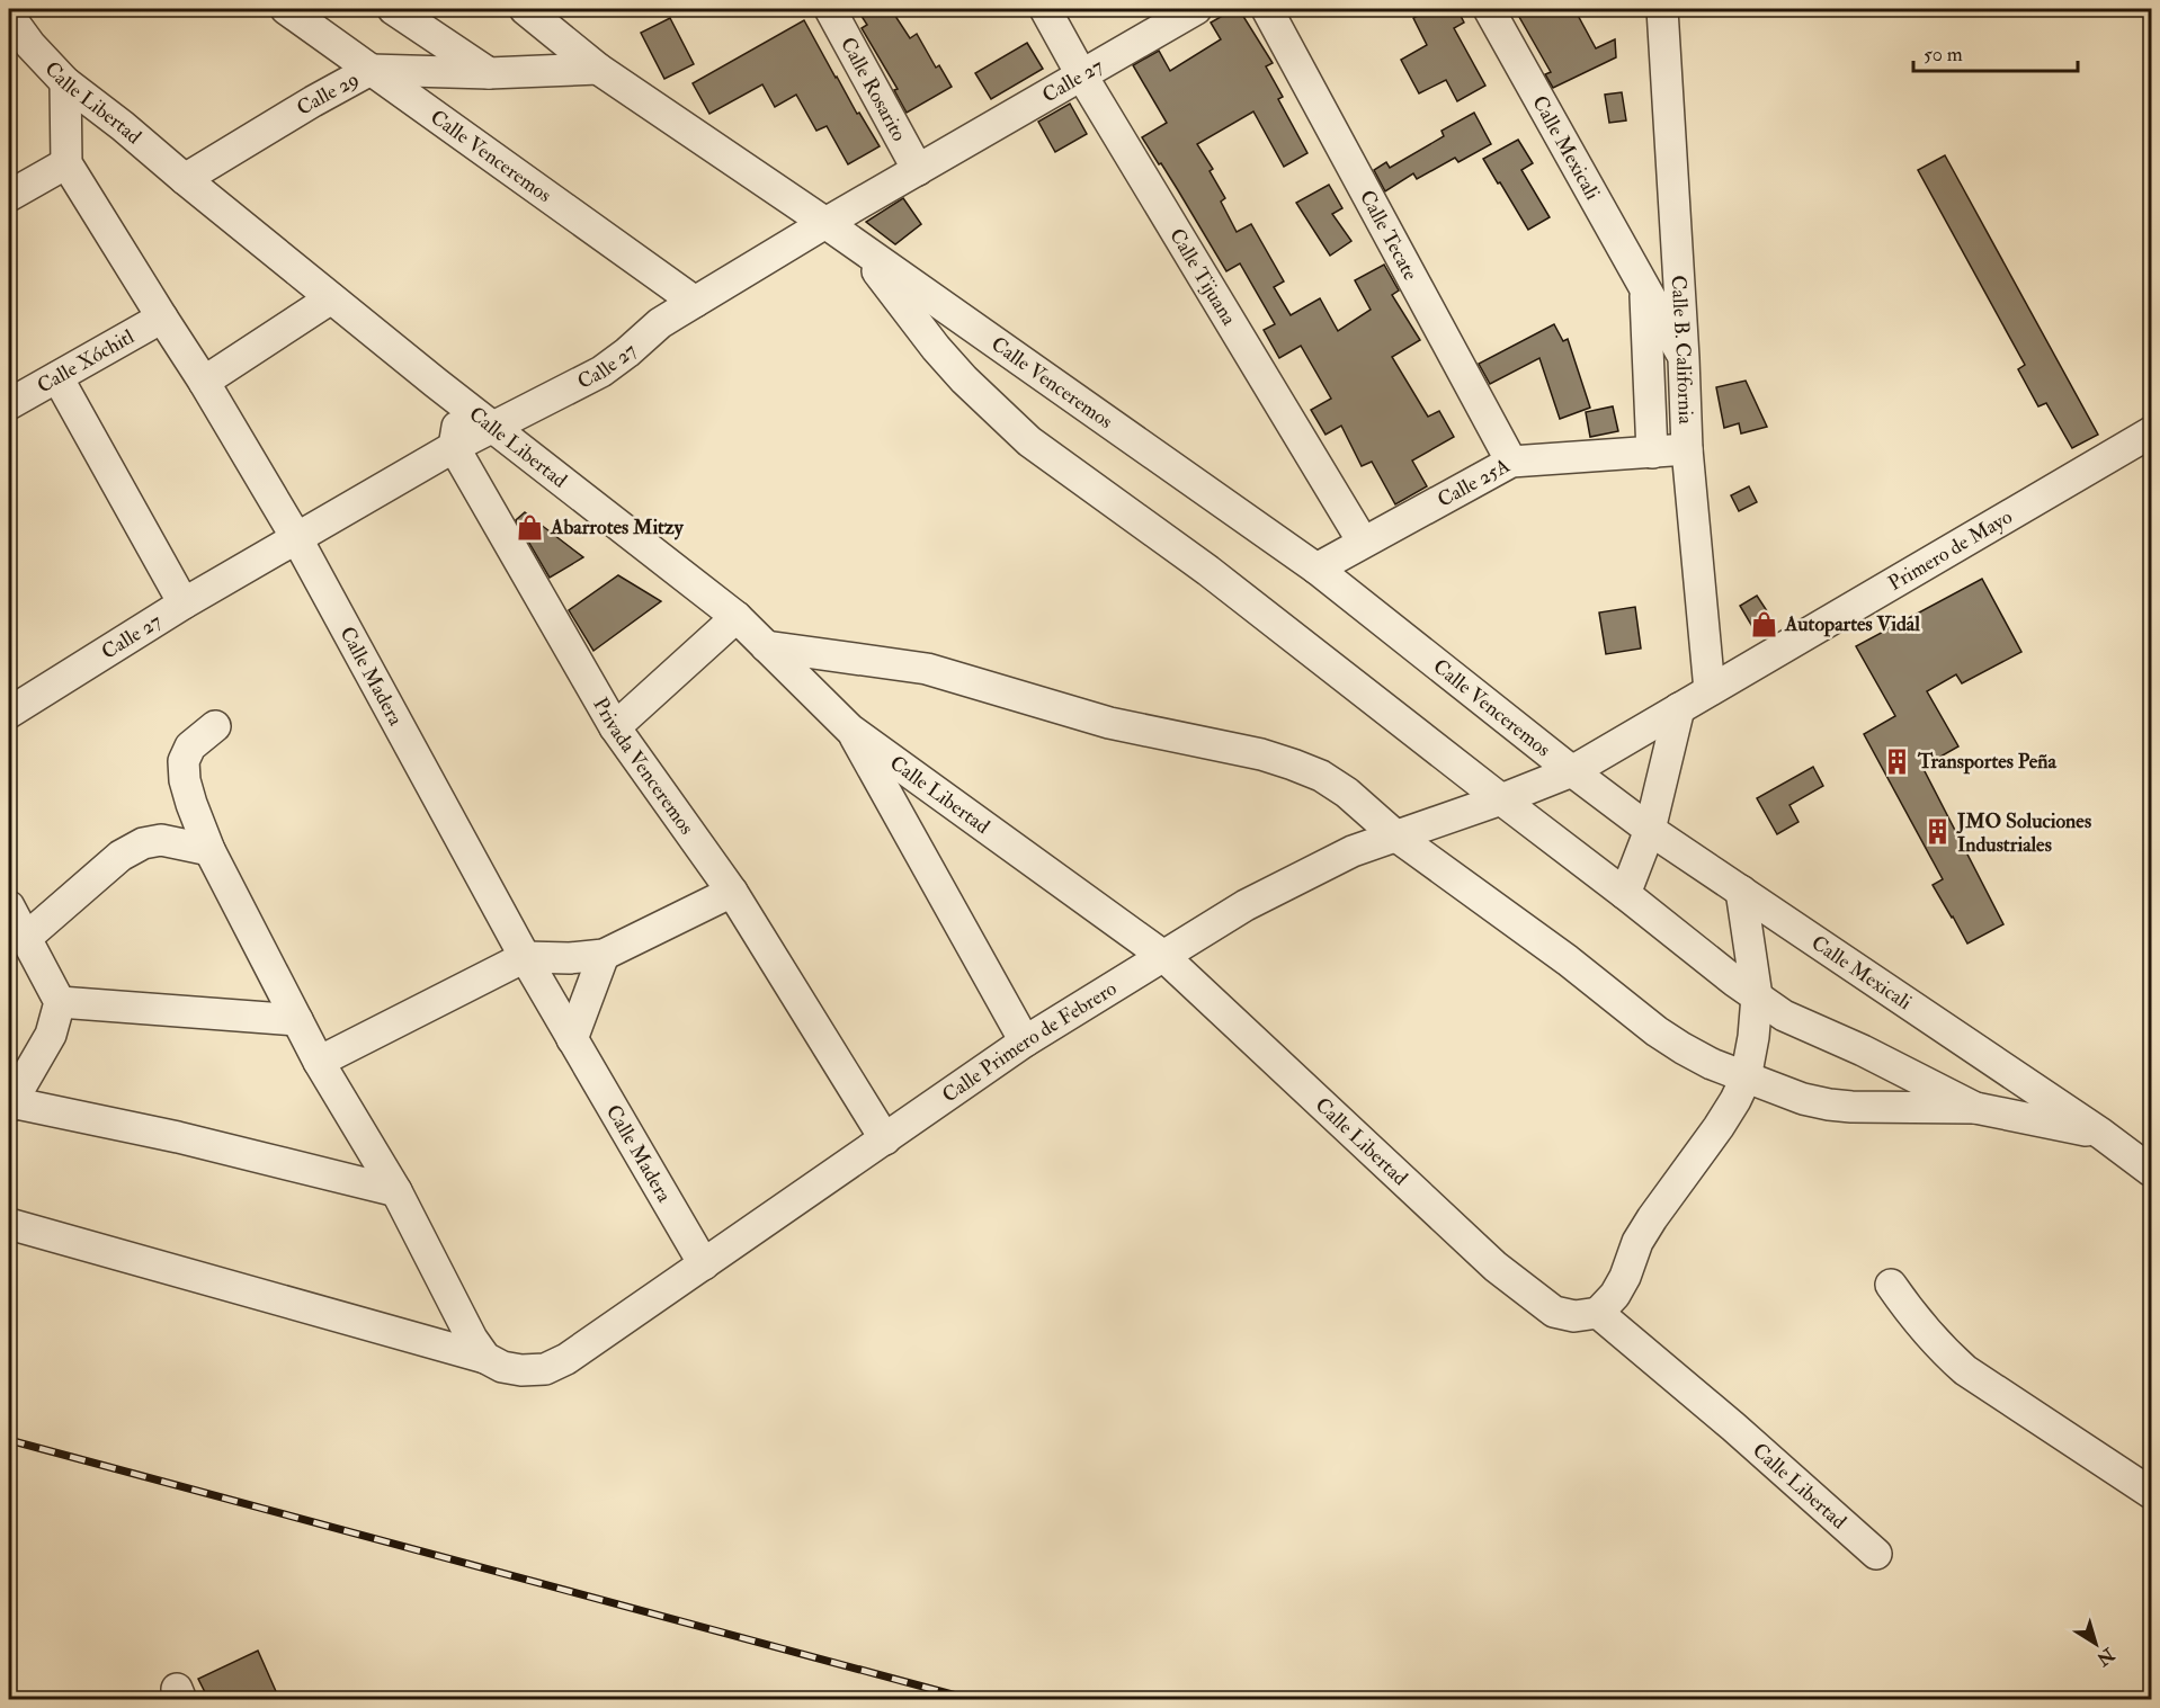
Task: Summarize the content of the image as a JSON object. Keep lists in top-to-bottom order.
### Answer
{
  "streets": {
    "street": [
      "Calle 27",
      "Calle Rosarito",
      "Calle 29",
      "Calle Libertad",
      "Calle Mexicali",
      "Calle Venceremos",
      "Calle Tecate",
      "Calle Tijuana",
      "Calle B. California",
      "Calle Xóchitl",
      "Calle 25A",
      "Primero de Mayo",
      "Calle Madera",
      "Privada Venceremos",
      "Calle Primero de Febrero"
    ]
  },
  "crossings": [
    ["Calle 27", "Calle Rosarito"],
    ["Calle 27", "Calle Libertad"],
    ["Calle 27", "Calle Venceremos"],
    ["Calle 27", "Calle Tijuana"],
    ["Calle 27", "Calle Madera"],
    ["Calle 27", "Privada Venceremos"],
    ["Calle 29", "Calle Libertad"],
    ["Calle 29", "Calle Venceremos"],
    ["Calle Libertad", "Calle Primero de Febrero"],
    ["Calle Mexicali", "Calle Venceremos"],
    ["Calle Mexicali", "Calle B. California"],
    ["Calle Mexicali", "Calle 25A"],
    ["Calle Mexicali", "Primero de Mayo"],
    ["Calle Mexicali", "Calle Primero de Febrero"],
    ["Calle Venceremos", "Calle 25A"],
    ["Calle Venceremos", "Primero de Mayo"],
    ["Calle Venceremos", "Calle Primero de Febrero"],
    ["Calle Tecate", "Calle 25A"],
    ["Calle Tijuana", "Calle 25A"],
    ["Calle B. California", "Calle 25A"],
    ["Calle B. California", "Primero de Mayo"],
    ["Calle Xóchitl", "Calle Madera"],
    ["Primero de Mayo", "Calle Primero de Febrero"],
    ["Calle Madera", "Calle Primero de Febrero"],
    ["Privada Venceremos", "Calle Primero de Febrero"]
  ],
  "places": {
    "shop": ["Abarrotes Mitzy", "Autopartes Vidal"],
    "building": ["Transportes Peña", "JMO Soluciones Industriales"]
  },
  "scale_bar": "50 m",
  "north": "bottom right"
}
